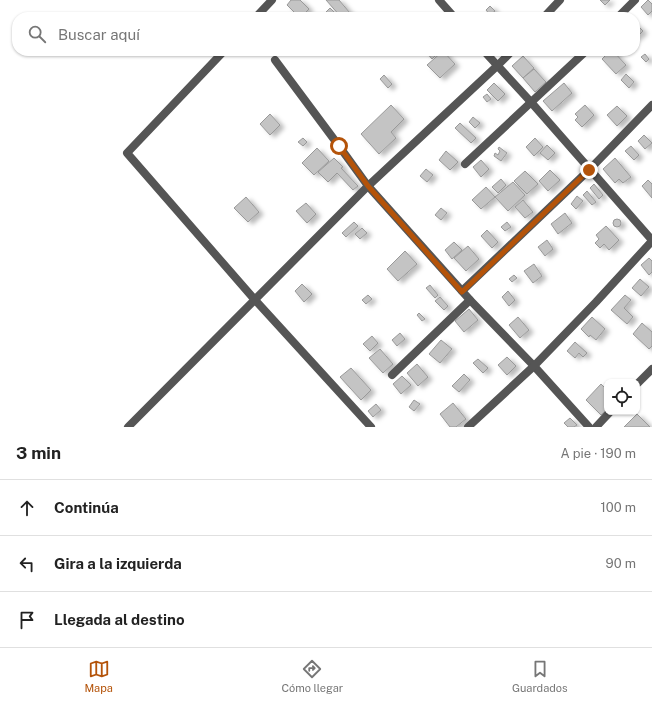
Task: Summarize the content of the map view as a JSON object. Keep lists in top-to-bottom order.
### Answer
{
  "page": {
    "search": "Buscar aquí",
    "heading": ["3 min", "A pie · 190 m"],
    "list": [
      ["Continúa", "100 m"],
      ["Gira a la izquierda", "90 m"],
      "Llegada al destino"
    ],
    "nav": ["Mapa", "Cómo llegar", "Guardados"]
  }
}
